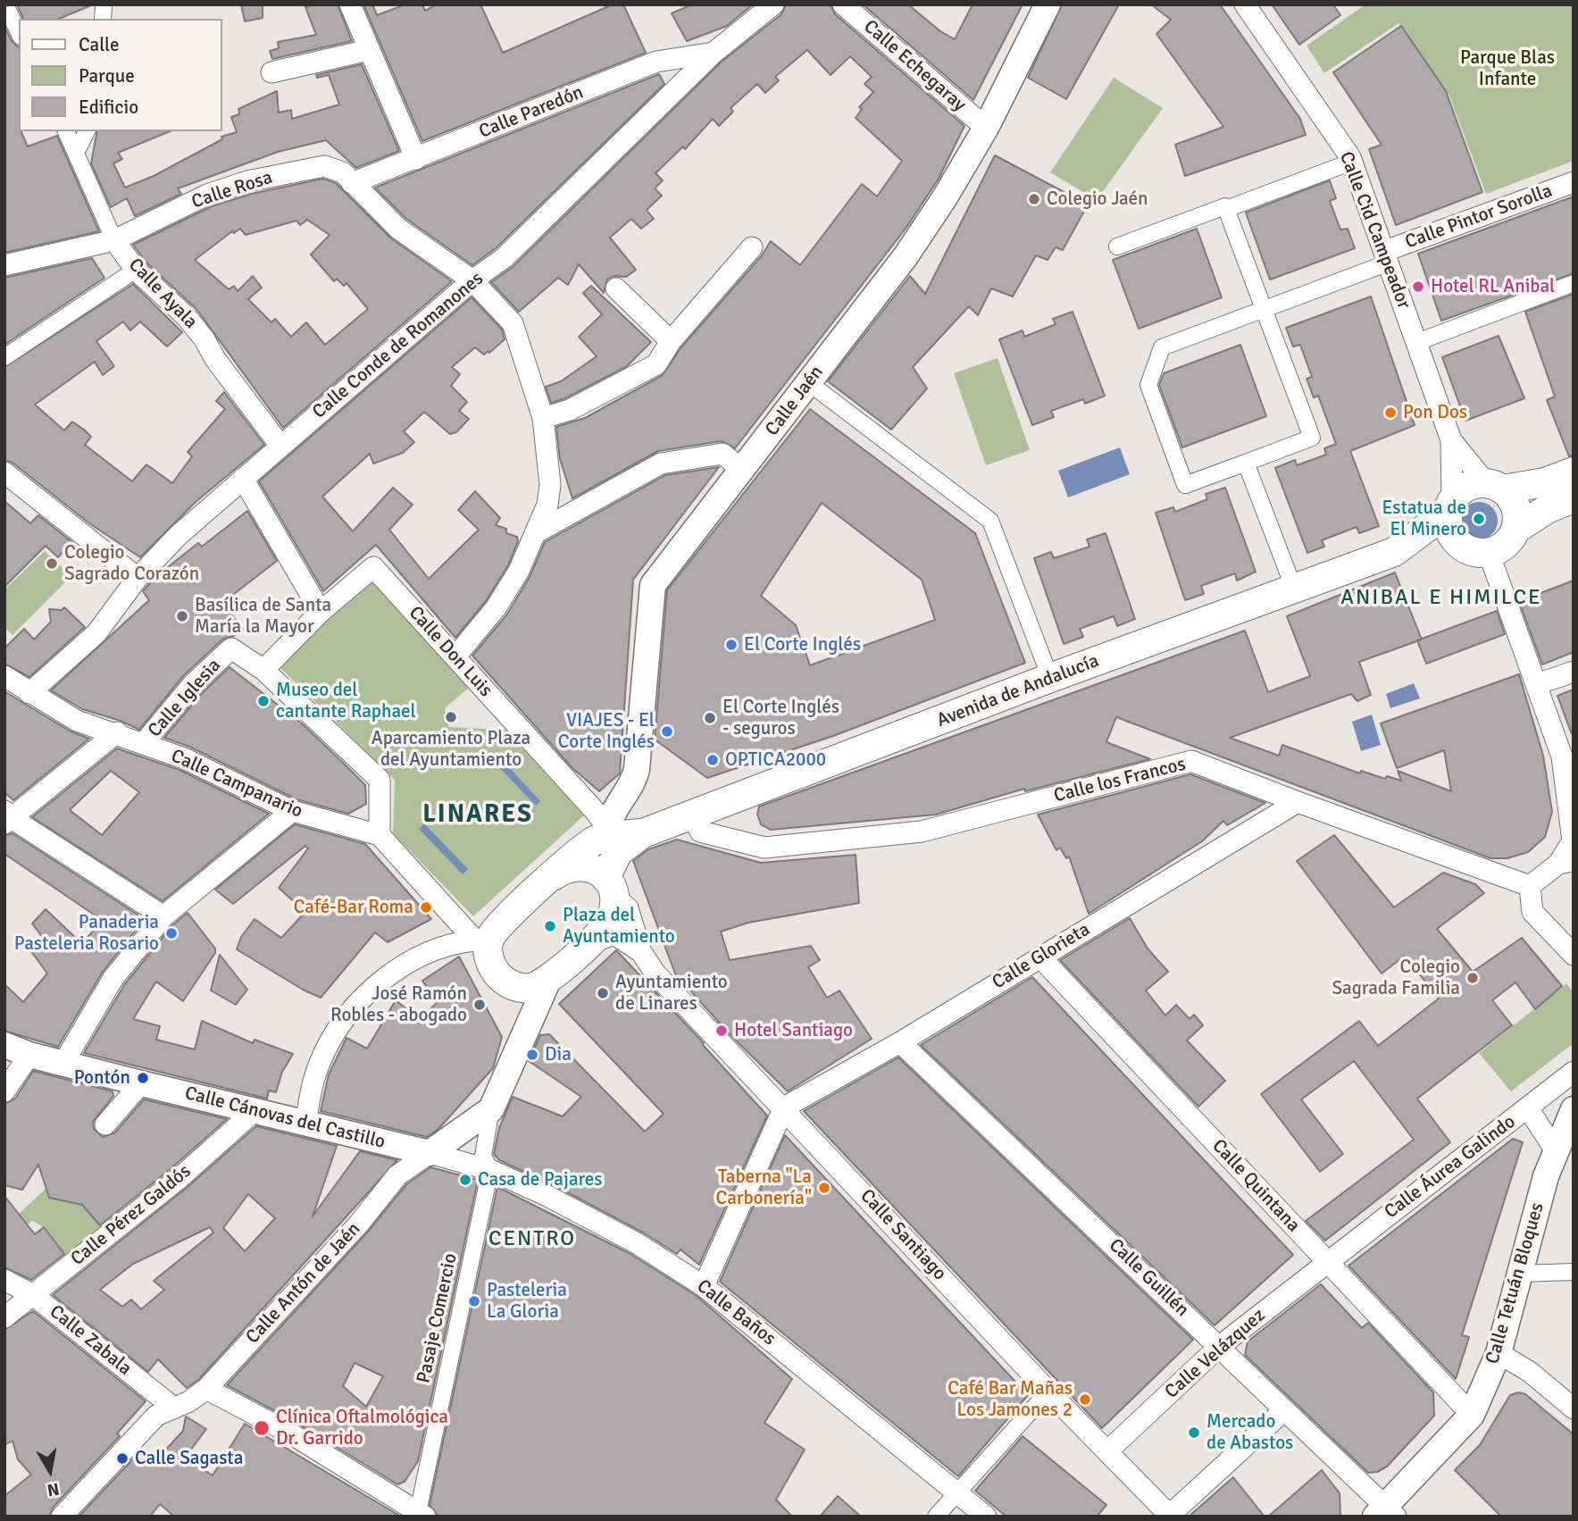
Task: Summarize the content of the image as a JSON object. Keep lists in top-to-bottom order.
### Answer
{
  "streets": {
    "main road": ["Avenida de Andalucía"],
    "street": [
      "Calle Echegaray",
      "Calle Paredón",
      "Calle Rosa",
      "Calle Pintor Sorolla",
      "Calle Cid Campeador",
      "Calle Ayala",
      "Calle Conde de Romanones",
      "Calle Jaén",
      "Calle Don Luis",
      "Calle Iglesia",
      "Calle los Francos",
      "Calle Campanario",
      "Calle Glorieta",
      "Calle Cánovas del Castillo",
      "Calle Áurea Galindo",
      "Calle Quintana",
      "Calle Pérez Galdós",
      "Calle Santiago",
      "Calle Guillén",
      "Calle Antón de Jaén",
      "Calle Tetuán Bloques",
      "Calle Baños",
      "Pasaje Comercio",
      "Calle Zabala",
      "Calle Velázquez"
    ]
  },
  "crossings": [
    ["Calle Echegaray", "Calle Jaén"],
    ["Calle Paredón", "Calle Rosa"],
    ["Calle Paredón", "Calle Conde de Romanones"],
    ["Calle Rosa", "Calle Ayala"],
    ["Calle Rosa", "Calle Conde de Romanones"],
    ["Calle Rosa", "Calle Don Luis"],
    ["Calle Pintor Sorolla", "Calle Cid Campeador"],
    ["Calle Cid Campeador", "Avenida de Andalucía"],
    ["Calle Ayala", "Calle Conde de Romanones"],
    ["Calle Conde de Romanones", "Calle Campanario"],
    ["Calle Jaén", "Calle Don Luis"],
    ["Calle Don Luis", "Calle Iglesia"],
    ["Avenida de Andalucía", "Calle los Francos"],
    ["Calle Iglesia", "Calle Campanario"],
    ["Calle los Francos", "Calle Glorieta"],
    ["Calle Glorieta", "Calle Quintana"],
    ["Calle Glorieta", "Calle Santiago"],
    ["Calle Glorieta", "Calle Guillén"],
    ["Calle Cánovas del Castillo", "Calle Pérez Galdós"],
    ["Calle Cánovas del Castillo", "Calle Antón de Jaén"],
    ["Calle Cánovas del Castillo", "Calle Baños"],
    ["Calle Áurea Galindo", "Calle Quintana"],
    ["Calle Áurea Galindo", "Calle Velázquez"],
    ["Calle Quintana", "Calle Tetuán Bloques"],
    ["Calle Quintana", "Calle Velázquez"],
    ["Calle Pérez Galdós", "Calle Zabala"],
    ["Calle Santiago", "Calle Velázquez"],
    ["Calle Guillén", "Calle Tetuán Bloques"],
    ["Calle Guillén", "Calle Velázquez"],
    ["Calle Antón de Jaén", "Calle Baños"],
    ["Calle Antón de Jaén", "Calle Zabala"],
    ["Calle Baños", "Pasaje Comercio"]
  ],
  "districts": ["ANIBAL E HIMILCE", "LINARES", "CENTRO"],
  "parks": ["Parque Blas Infante"],
  "places": [
    "Colegio Jaén",
    "Hotel RL Anibal",
    "Pon Dos",
    "Estatua de El Minero",
    "Colegio Sagrado Corazón",
    "Basílica de Santa María la Mayor",
    "El Corte Inglés",
    "Museo del cantante Raphael",
    "Aparcamiento Plaza del Ayuntamiento",
    "El Corte Inglés - seguros",
    "VIAJES - El Corte Inglés",
    "OPTICA2000",
    "Café-Bar Roma",
    "Plaza del Ayuntamiento",
    "Panaderia Pasteleria Rosario",
    "Colegio Sagrada Familia",
    "Ayuntamiento de Linares",
    "José Ramón Robles - abogado",
    "Hotel Santiago",
    "Dia",
    "Pontón",
    "Casa de Pajares",
    "Taberna \"La Carbonería\"",
    "Pasteleria La Gloria",
    "Café Bar Mañas Los Jamones 2",
    "Clínica Oftalmológica Dr. Garrido",
    "Mercado de Abastos",
    "Calle Sagasta"
  ],
  "legend": ["Calle", "Parque", "Edificio"],
  "north": "bottom"
}
